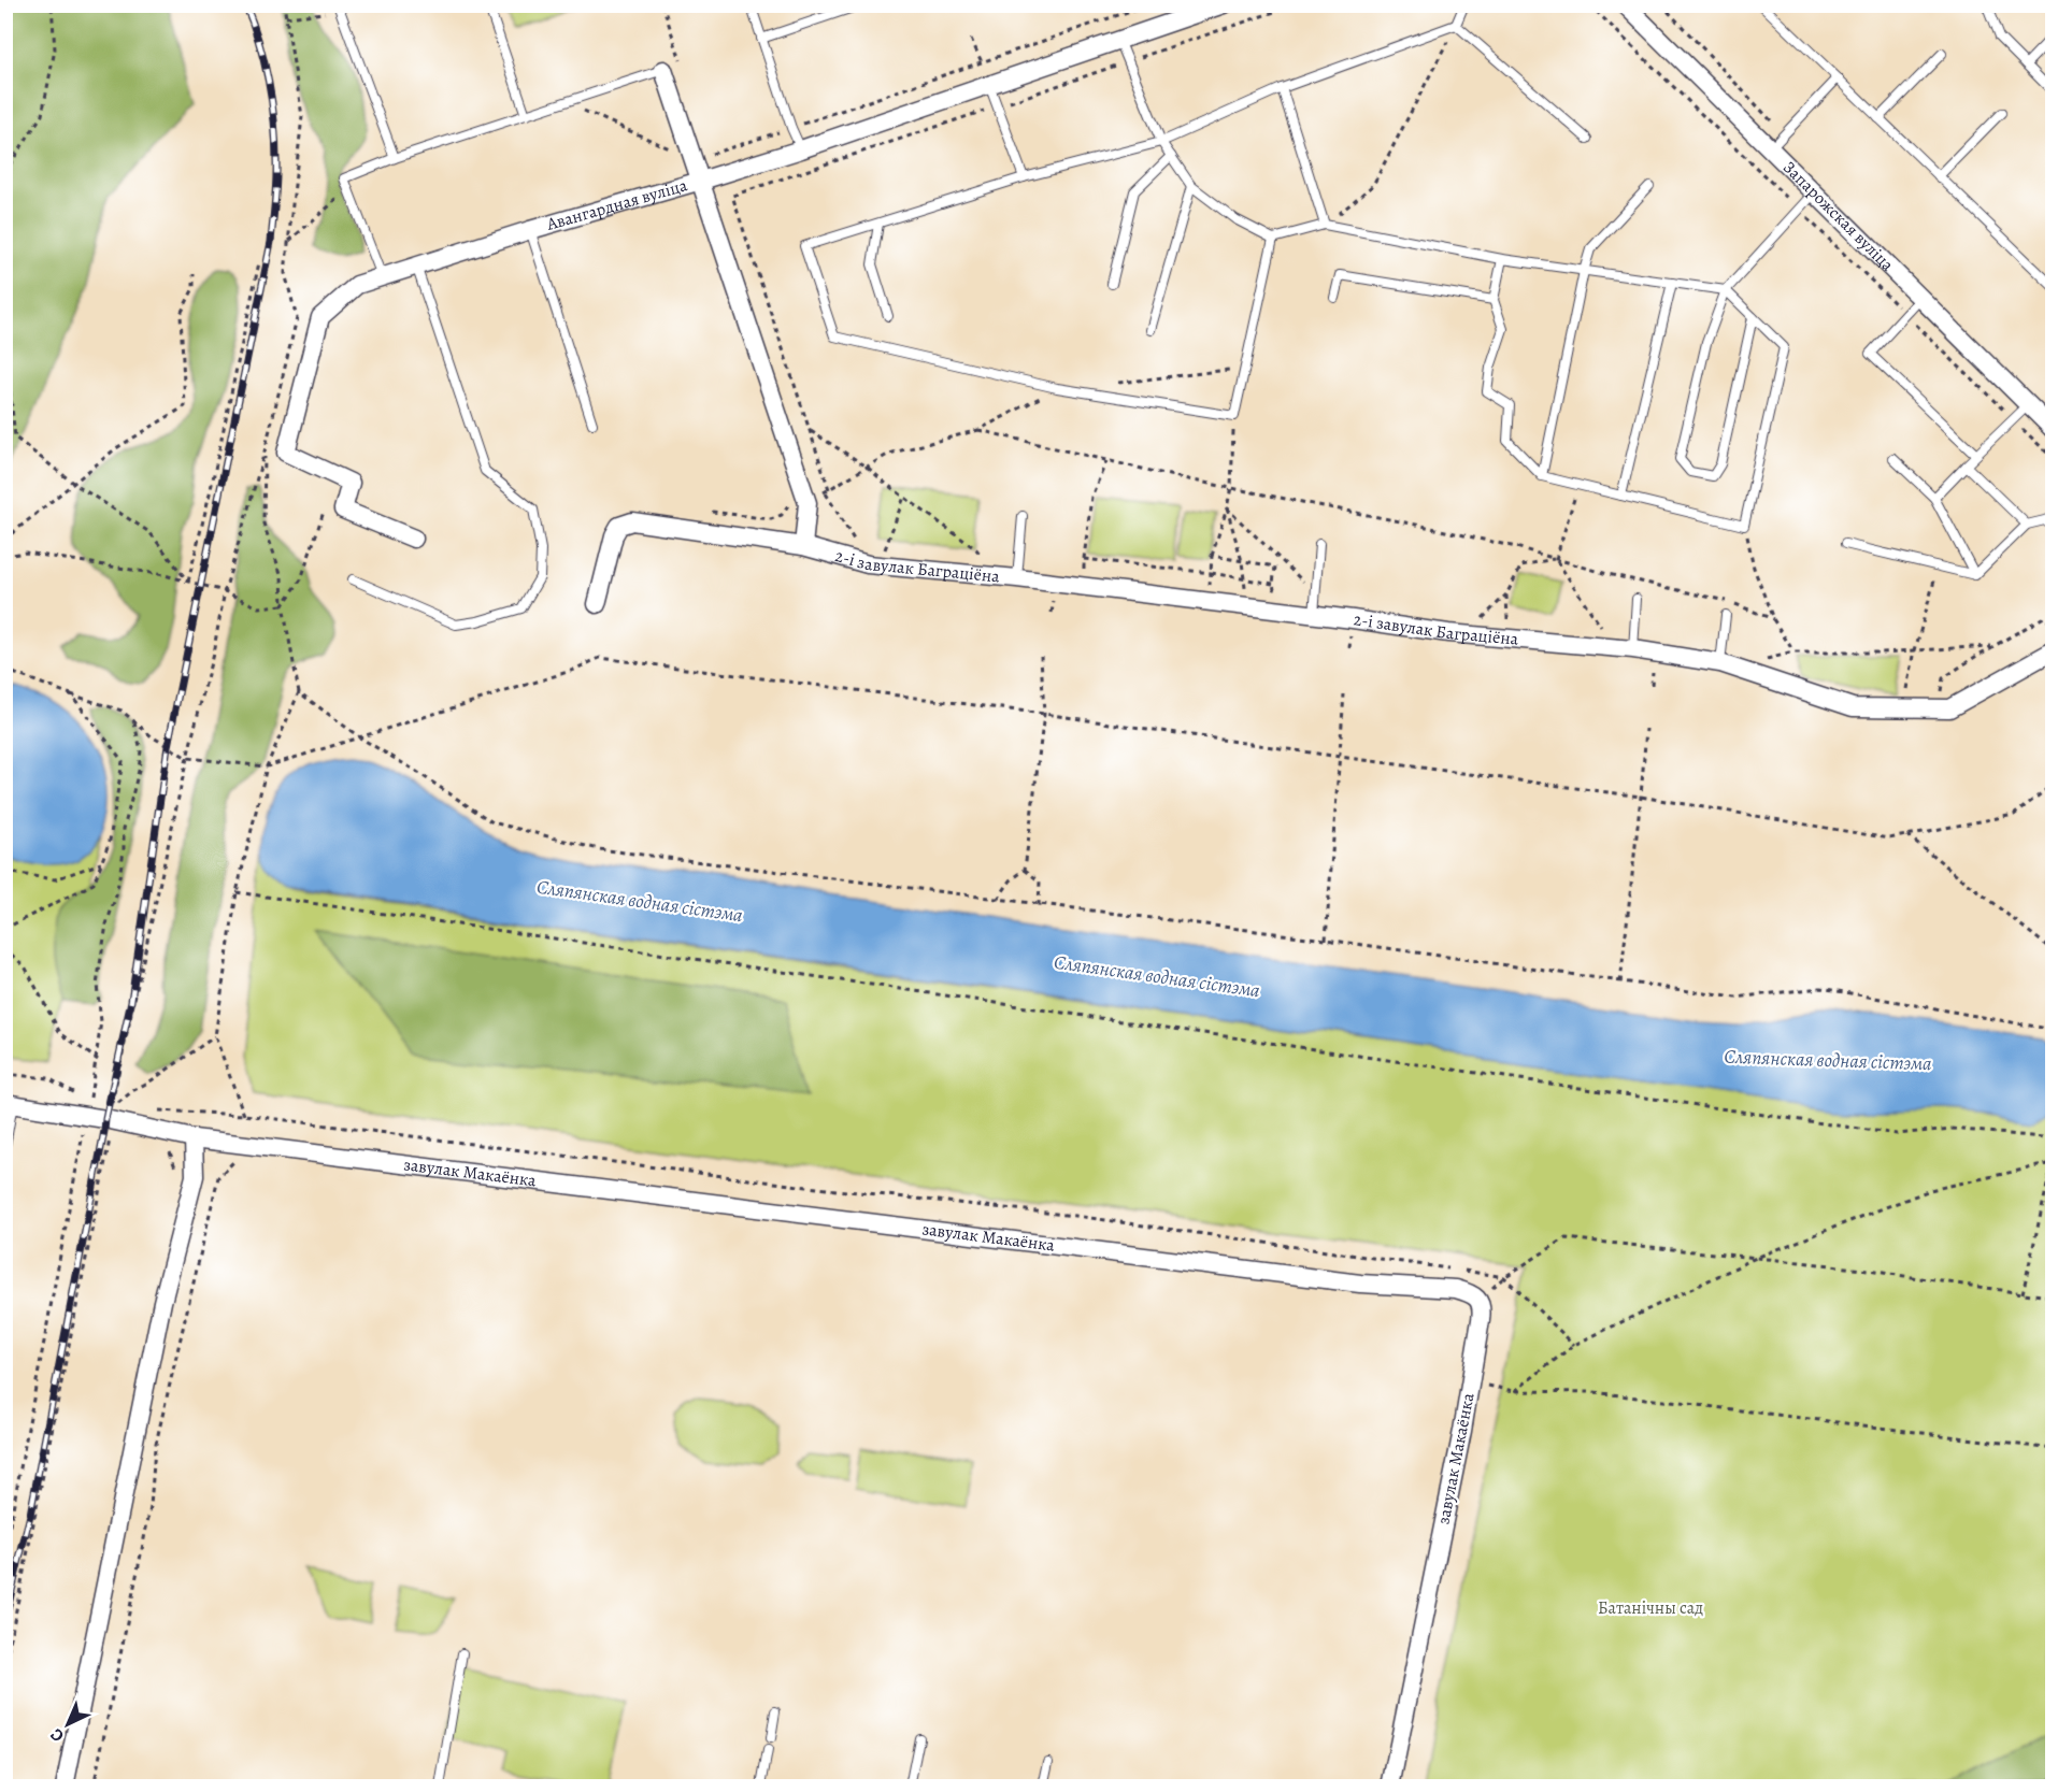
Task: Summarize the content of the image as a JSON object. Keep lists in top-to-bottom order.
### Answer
{
  "streets": {
    "street": [
      "Авангардная вуліца",
      "Запарожская вуліца",
      "2-і завулак Баграціёна",
      "завулак Макаёнка"
    ]
  },
  "water": ["Сляпянская водная сістэма"],
  "parks": ["Батанічны сад"],
  "north": "bottom left"
}
